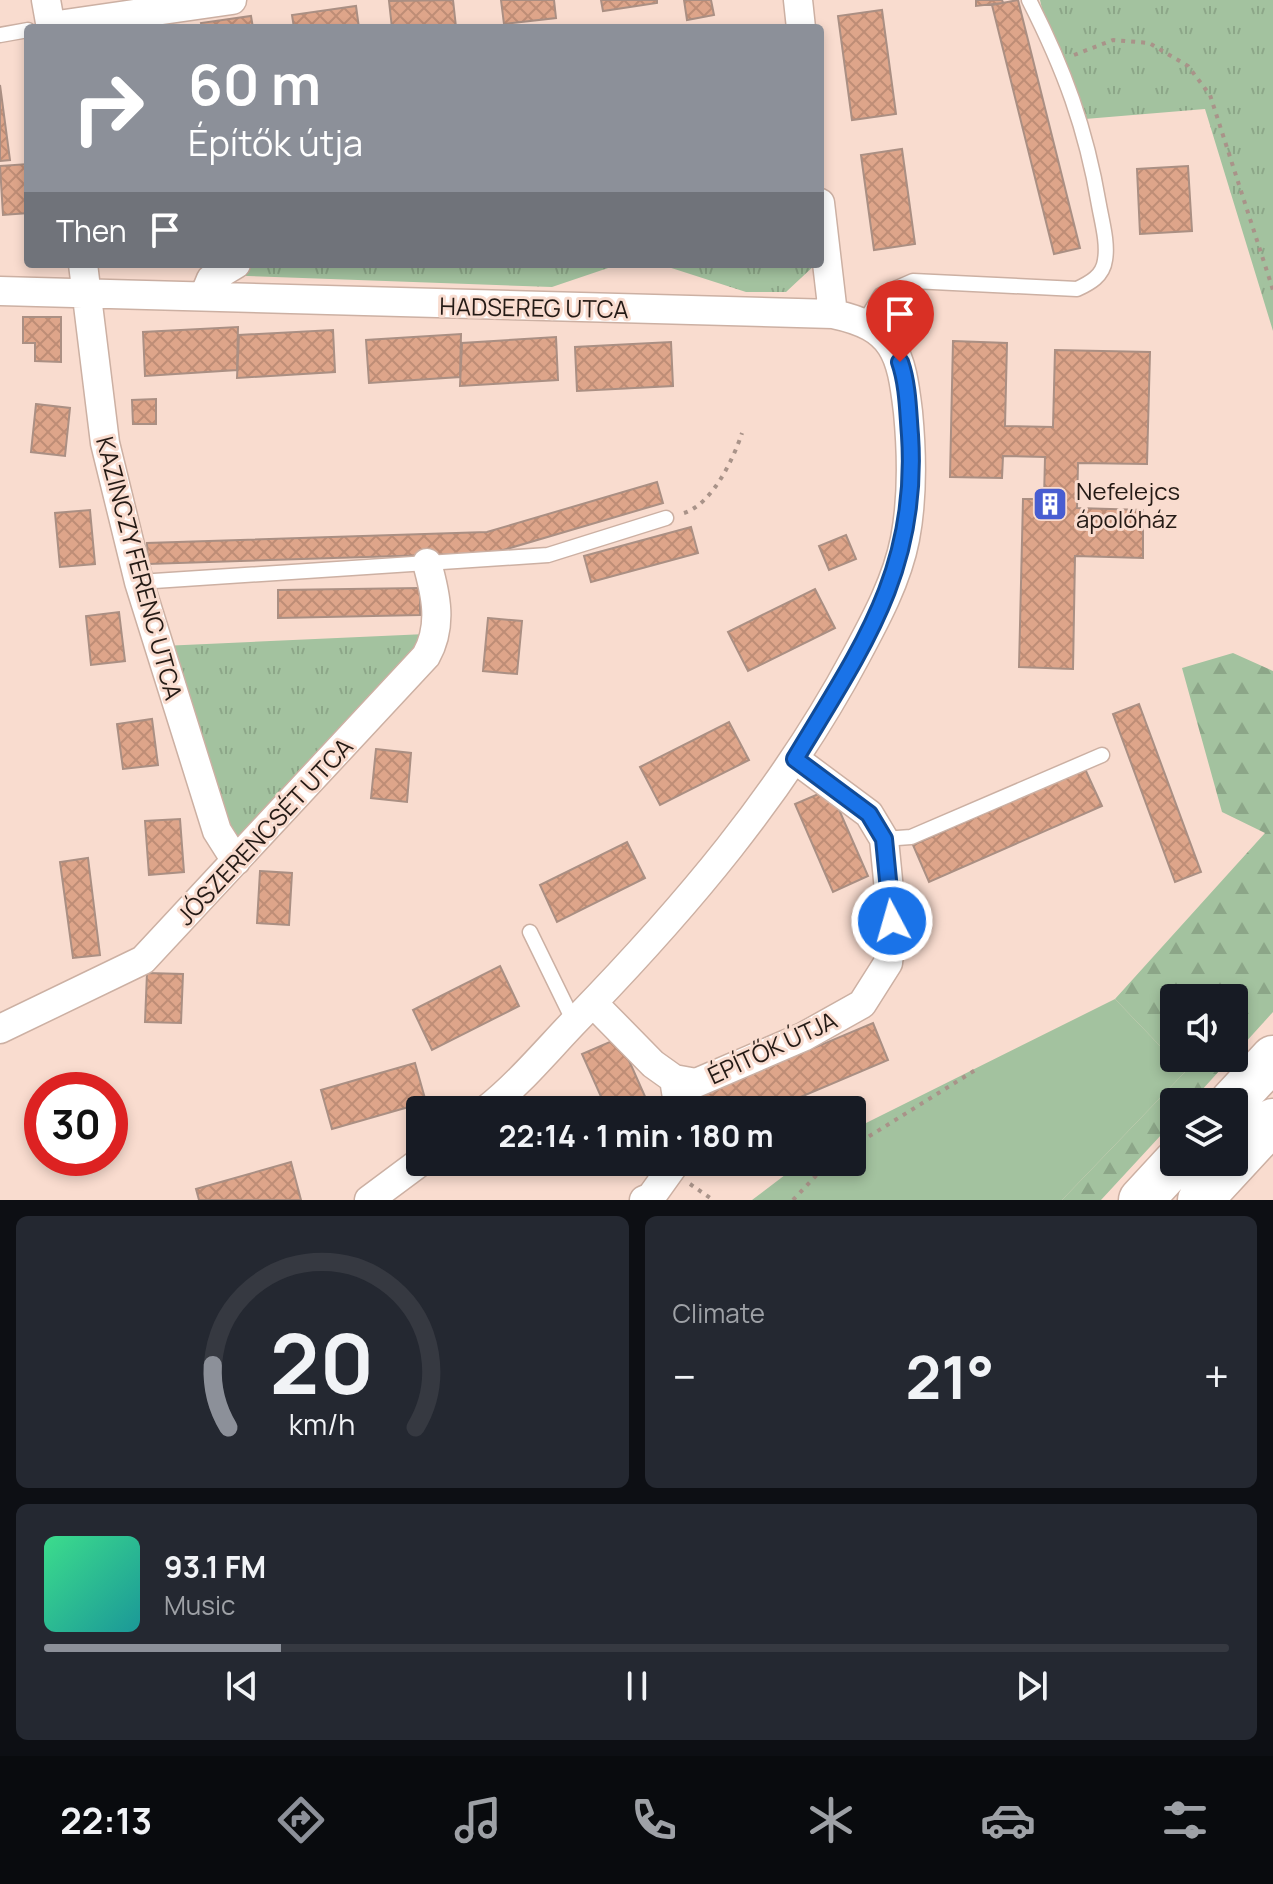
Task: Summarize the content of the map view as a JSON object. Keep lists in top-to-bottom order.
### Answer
{
  "streets": {
    "street": [
      "HADSEREG UTCA",
      "KAZINCZY FERENC UTCA",
      "JÓSZERENCSÉT UTCA",
      "ÉPÍTŐK ÚTJA"
    ]
  },
  "crossings": [
    ["HADSEREG UTCA", "KAZINCZY FERENC UTCA"],
    ["KAZINCZY FERENC UTCA", "JÓSZERENCSÉT UTCA"]
  ],
  "places": {
    "building": ["Nefelejcs ápolóház"]
  },
  "page": {
    "turn": ["60 m", "Építők útja"],
    "then": "Then",
    "limit": "30",
    "trip": "22:14 · 1 min · 180 m",
    "tile": "Climate",
    "heat": ["−", "21°", "+"],
    "song": ["93.1 FM", "Music"],
    "tabs": "22:13",
    "gauge": ["20", "km/h"]
  }
}
